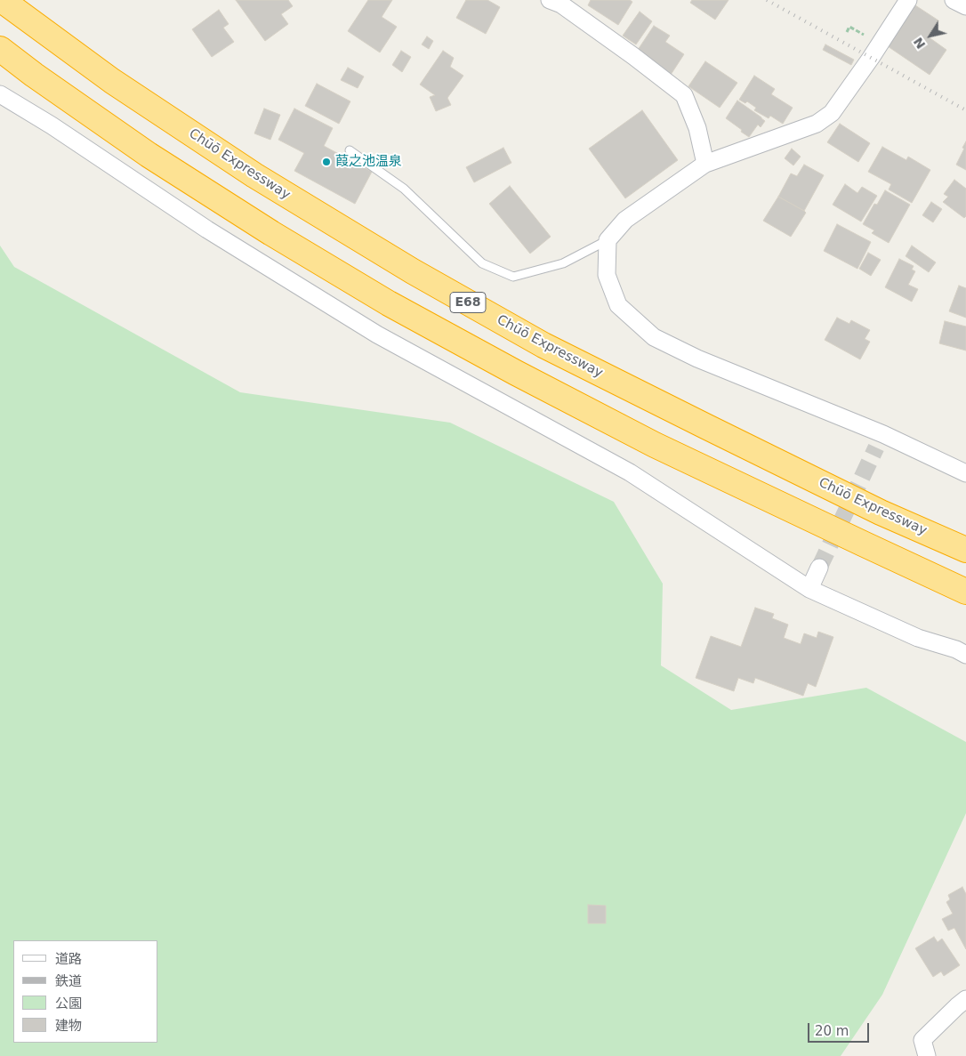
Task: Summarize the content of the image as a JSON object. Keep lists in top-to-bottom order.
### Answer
{
  "streets": {
    "highway": ["Chūō Expressway", "E68"]
  },
  "places": ["葭之池温泉"],
  "legend": [
    "道路",
    "鉄道",
    "公園",
    "建物"
  ],
  "scale_bar": "20 m",
  "north": "bottom left"
}
